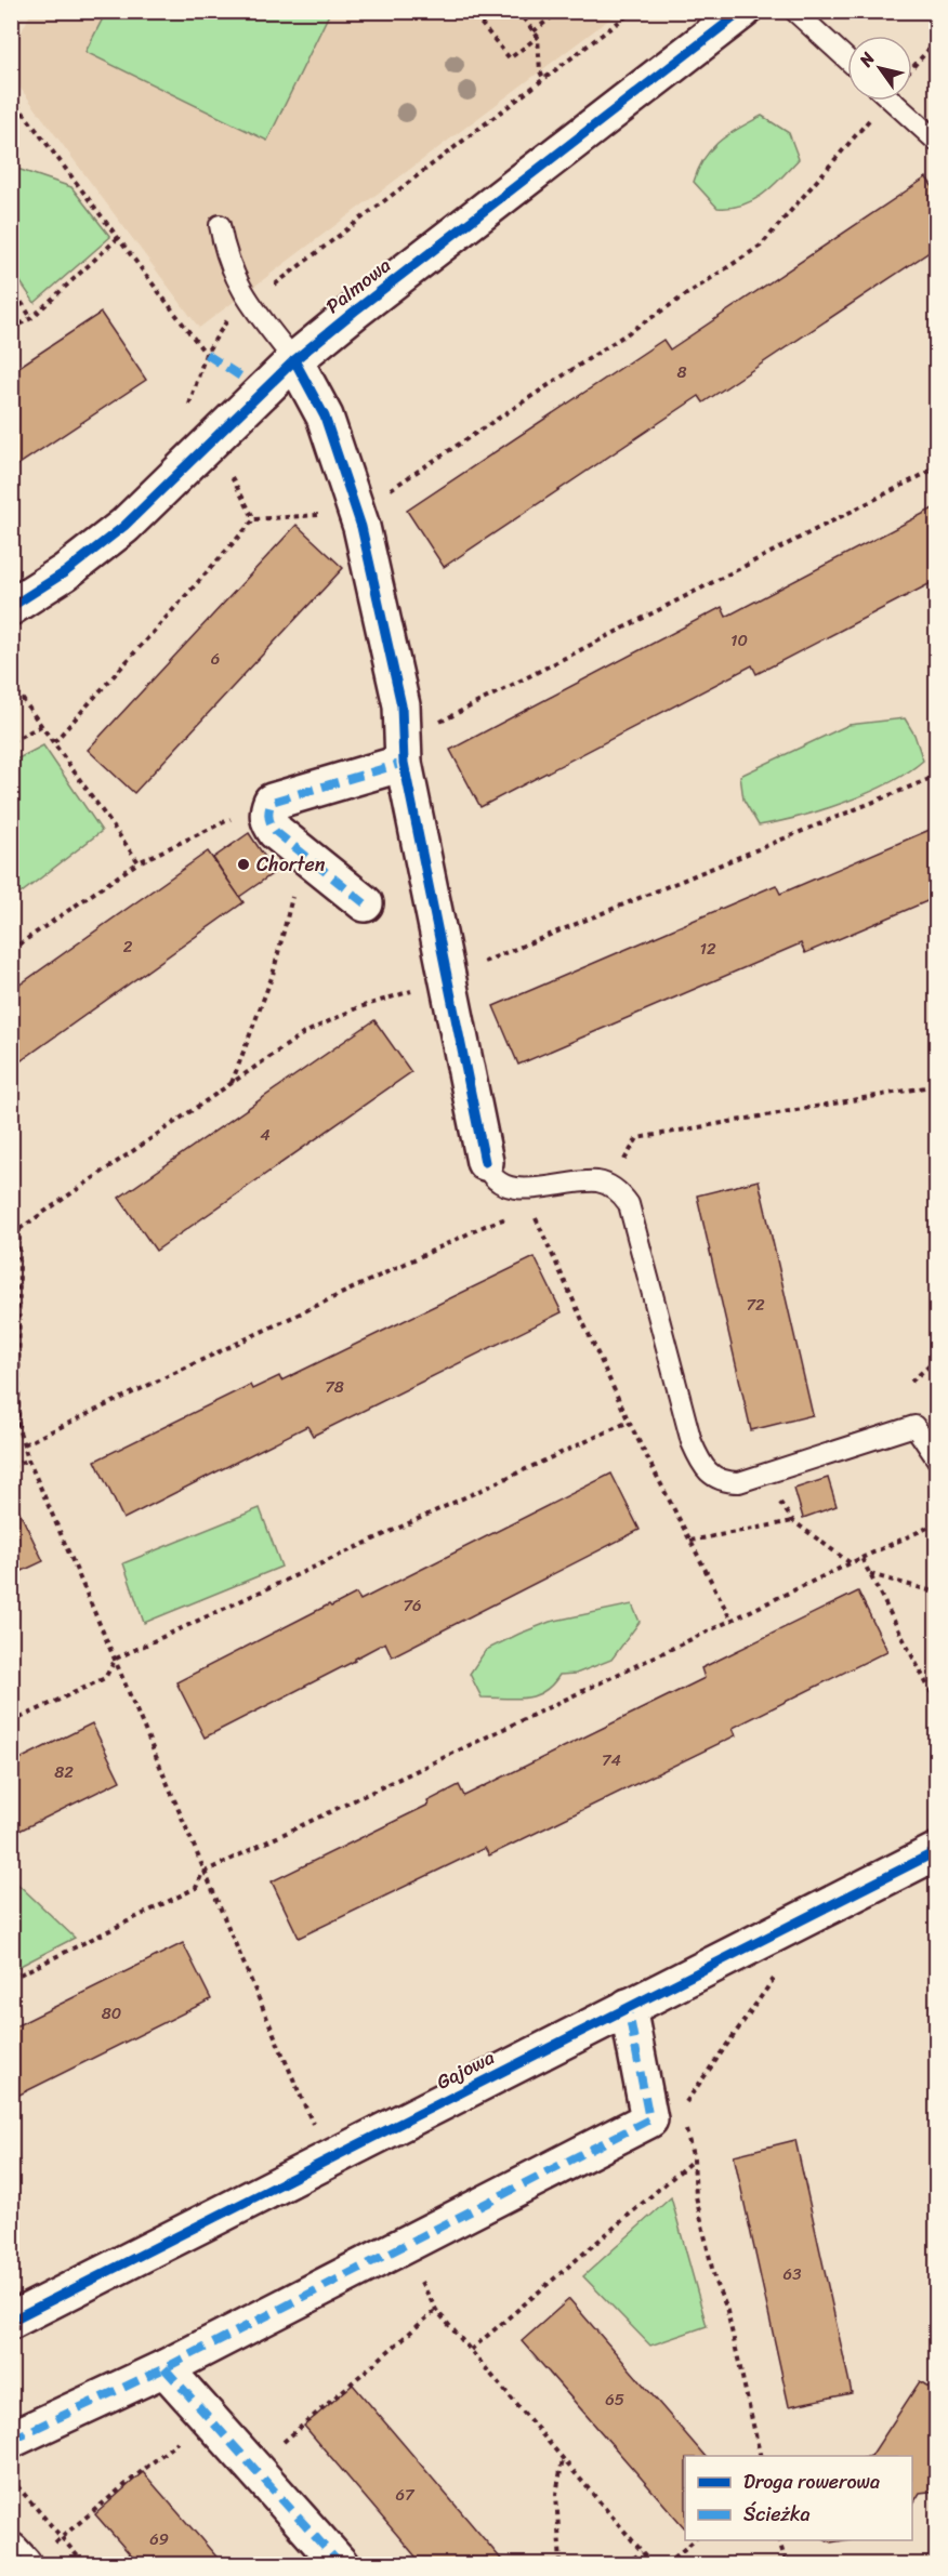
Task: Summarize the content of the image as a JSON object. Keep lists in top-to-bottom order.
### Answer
{
  "streets": {
    "street": ["Palmowa", "Gajowa"]
  },
  "places": ["Chorten"],
  "house_numbers": [
    "8",
    "10",
    "6",
    "2",
    "12",
    "4",
    "72",
    "78",
    "76",
    "74",
    "82",
    "80",
    "63",
    "65",
    "67",
    "69"
  ],
  "legend": ["Droga rowerowa", "Ścieżka"],
  "north": "top left"
}
